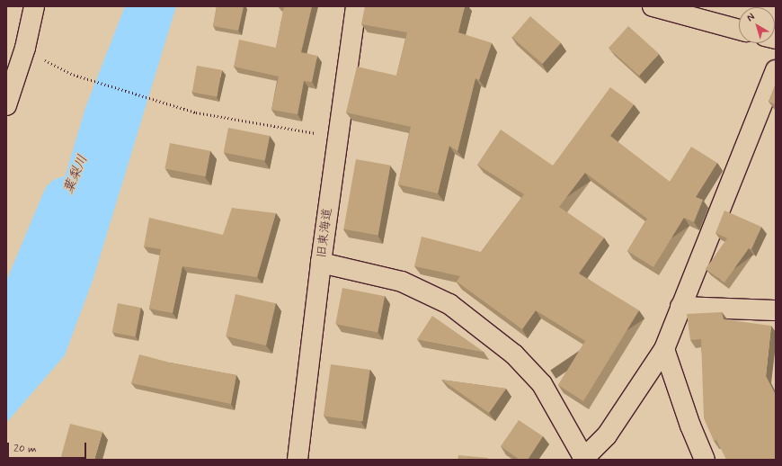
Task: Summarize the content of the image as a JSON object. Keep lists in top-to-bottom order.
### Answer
{
  "streets": {
    "street": ["旧東海道"]
  },
  "water": ["葉梨川"],
  "scale_bar": "20 m",
  "north": "top left"
}
